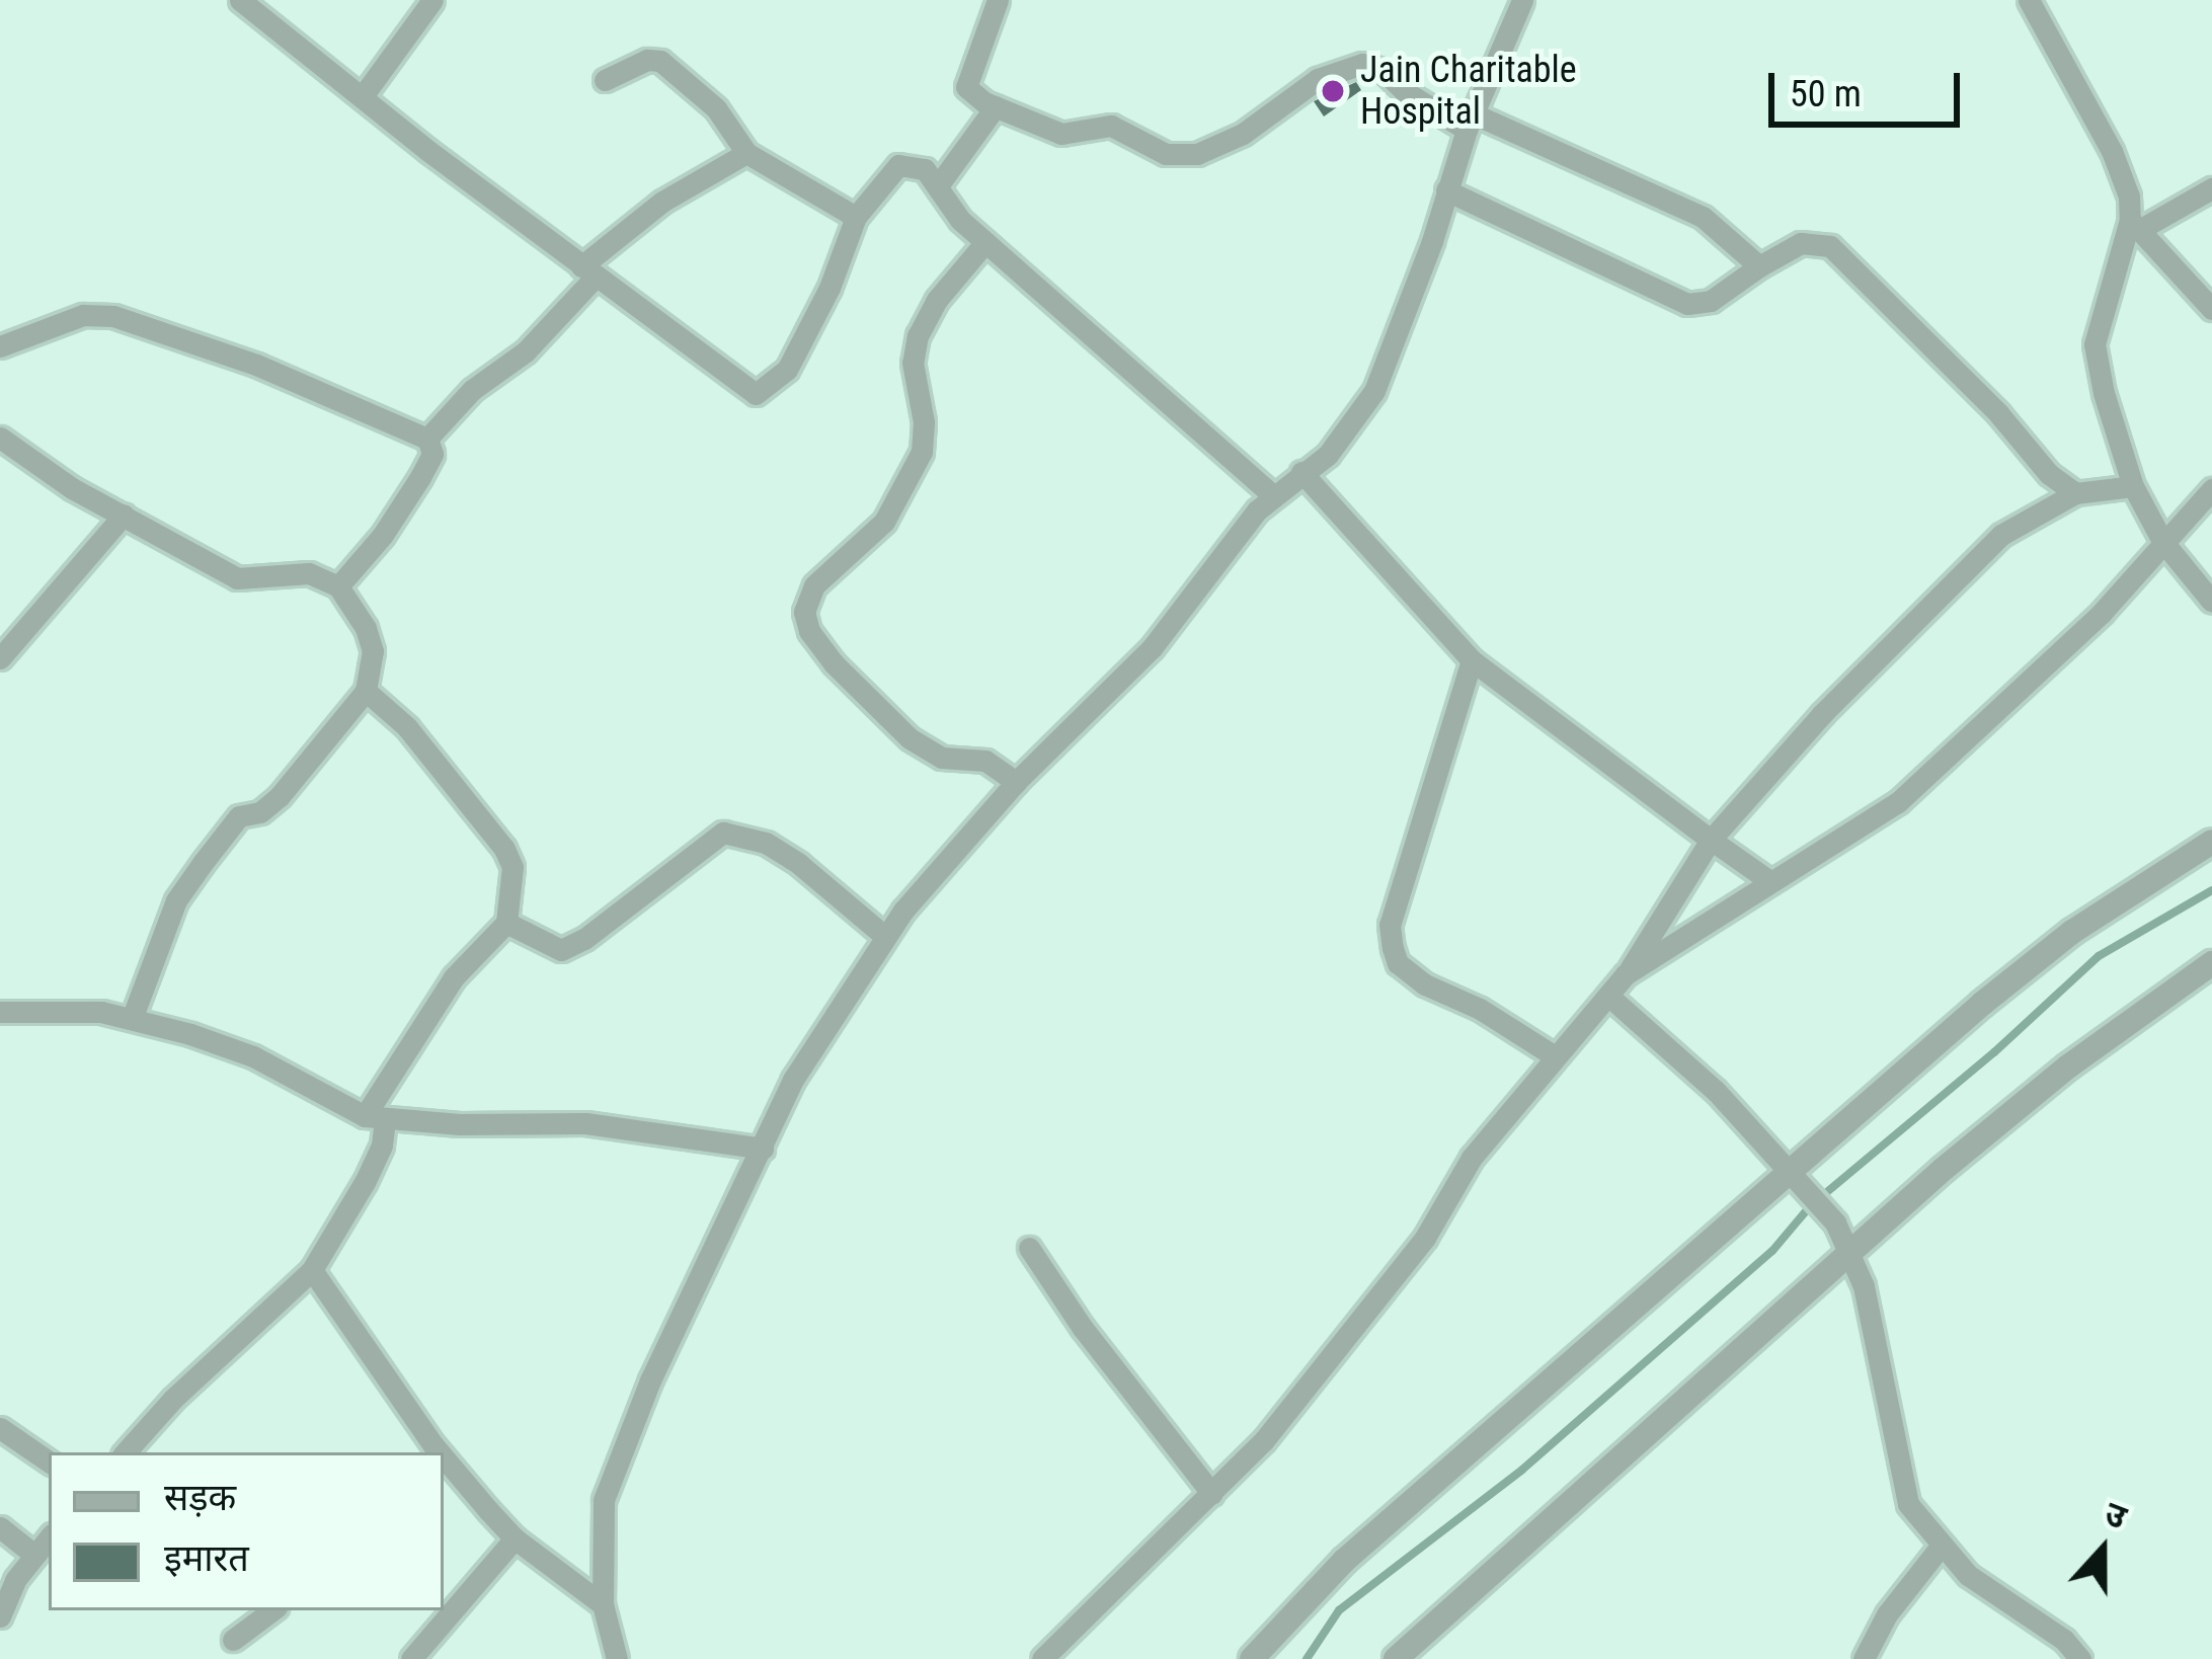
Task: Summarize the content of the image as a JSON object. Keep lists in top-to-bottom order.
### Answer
{
  "places": ["Jain Charitable Hospital"],
  "legend": ["सड़क", "इमारत"],
  "scale_bar": "50 m",
  "north": "top"
}
